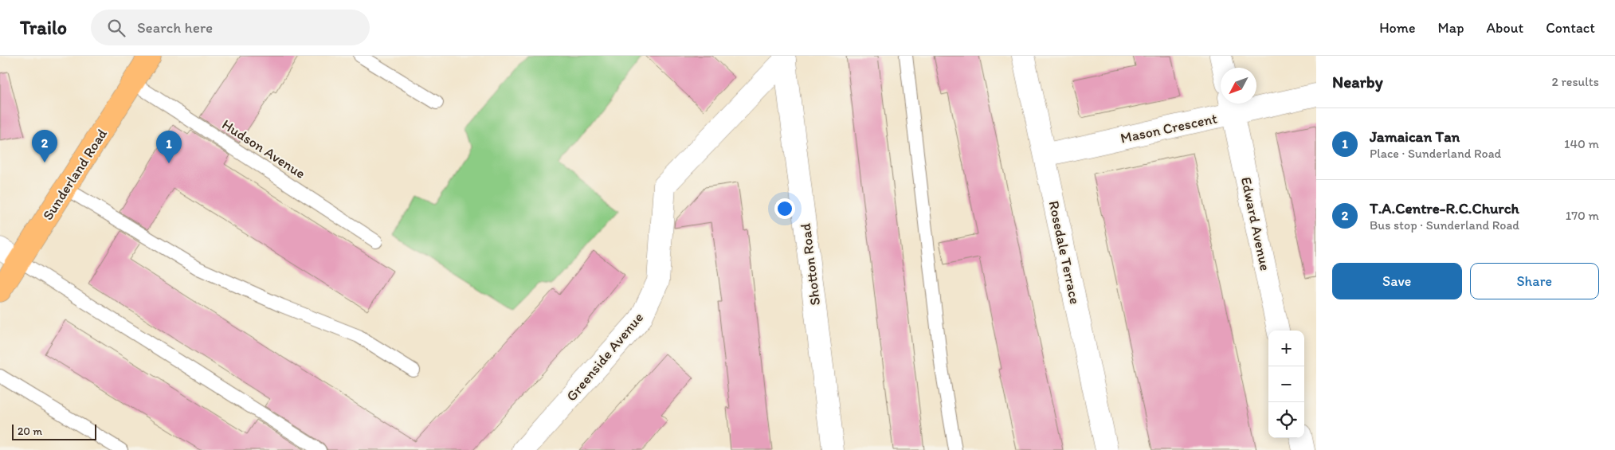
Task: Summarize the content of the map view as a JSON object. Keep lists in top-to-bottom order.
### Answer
{
  "streets": {
    "main road": ["Sunderland Road"],
    "street": [
      "Mason Crescent",
      "Edward Avenue",
      "Rosedale Terrace",
      "Shotton Road",
      "Greenside Avenue"
    ],
    "lane": ["Hudson Avenue"]
  },
  "crossings": [
    ["Mason Crescent", "Edward Avenue"],
    ["Mason Crescent", "Rosedale Terrace"],
    ["Hudson Avenue", "Sunderland Road"],
    ["Shotton Road", "Greenside Avenue"]
  ],
  "scale_bar": "20 m",
  "north": "bottom left",
  "page": {
    "header": "Trailo",
    "search": "Search here",
    "nav": [
      "Home",
      "Map",
      "About",
      "Contact"
    ],
    "heading": ["Nearby", "2 results"],
    "list": [
      {
        "mark": "1",
        "name": "Jamaican Tan",
        "note": "Place · Sunderland Road",
        "value": "140 m"
      },
      {
        "mark": "2",
        "name": "T.A.Centre-R.C.Church",
        "note": "Bus stop · Sunderland Road",
        "value": "170 m"
      }
    ],
    "pins": ["2", "1"],
    "buttons": ["Save", "Share"],
    "map_buttons": ["+", "−"],
    "scale": "20 m"
  }
}
